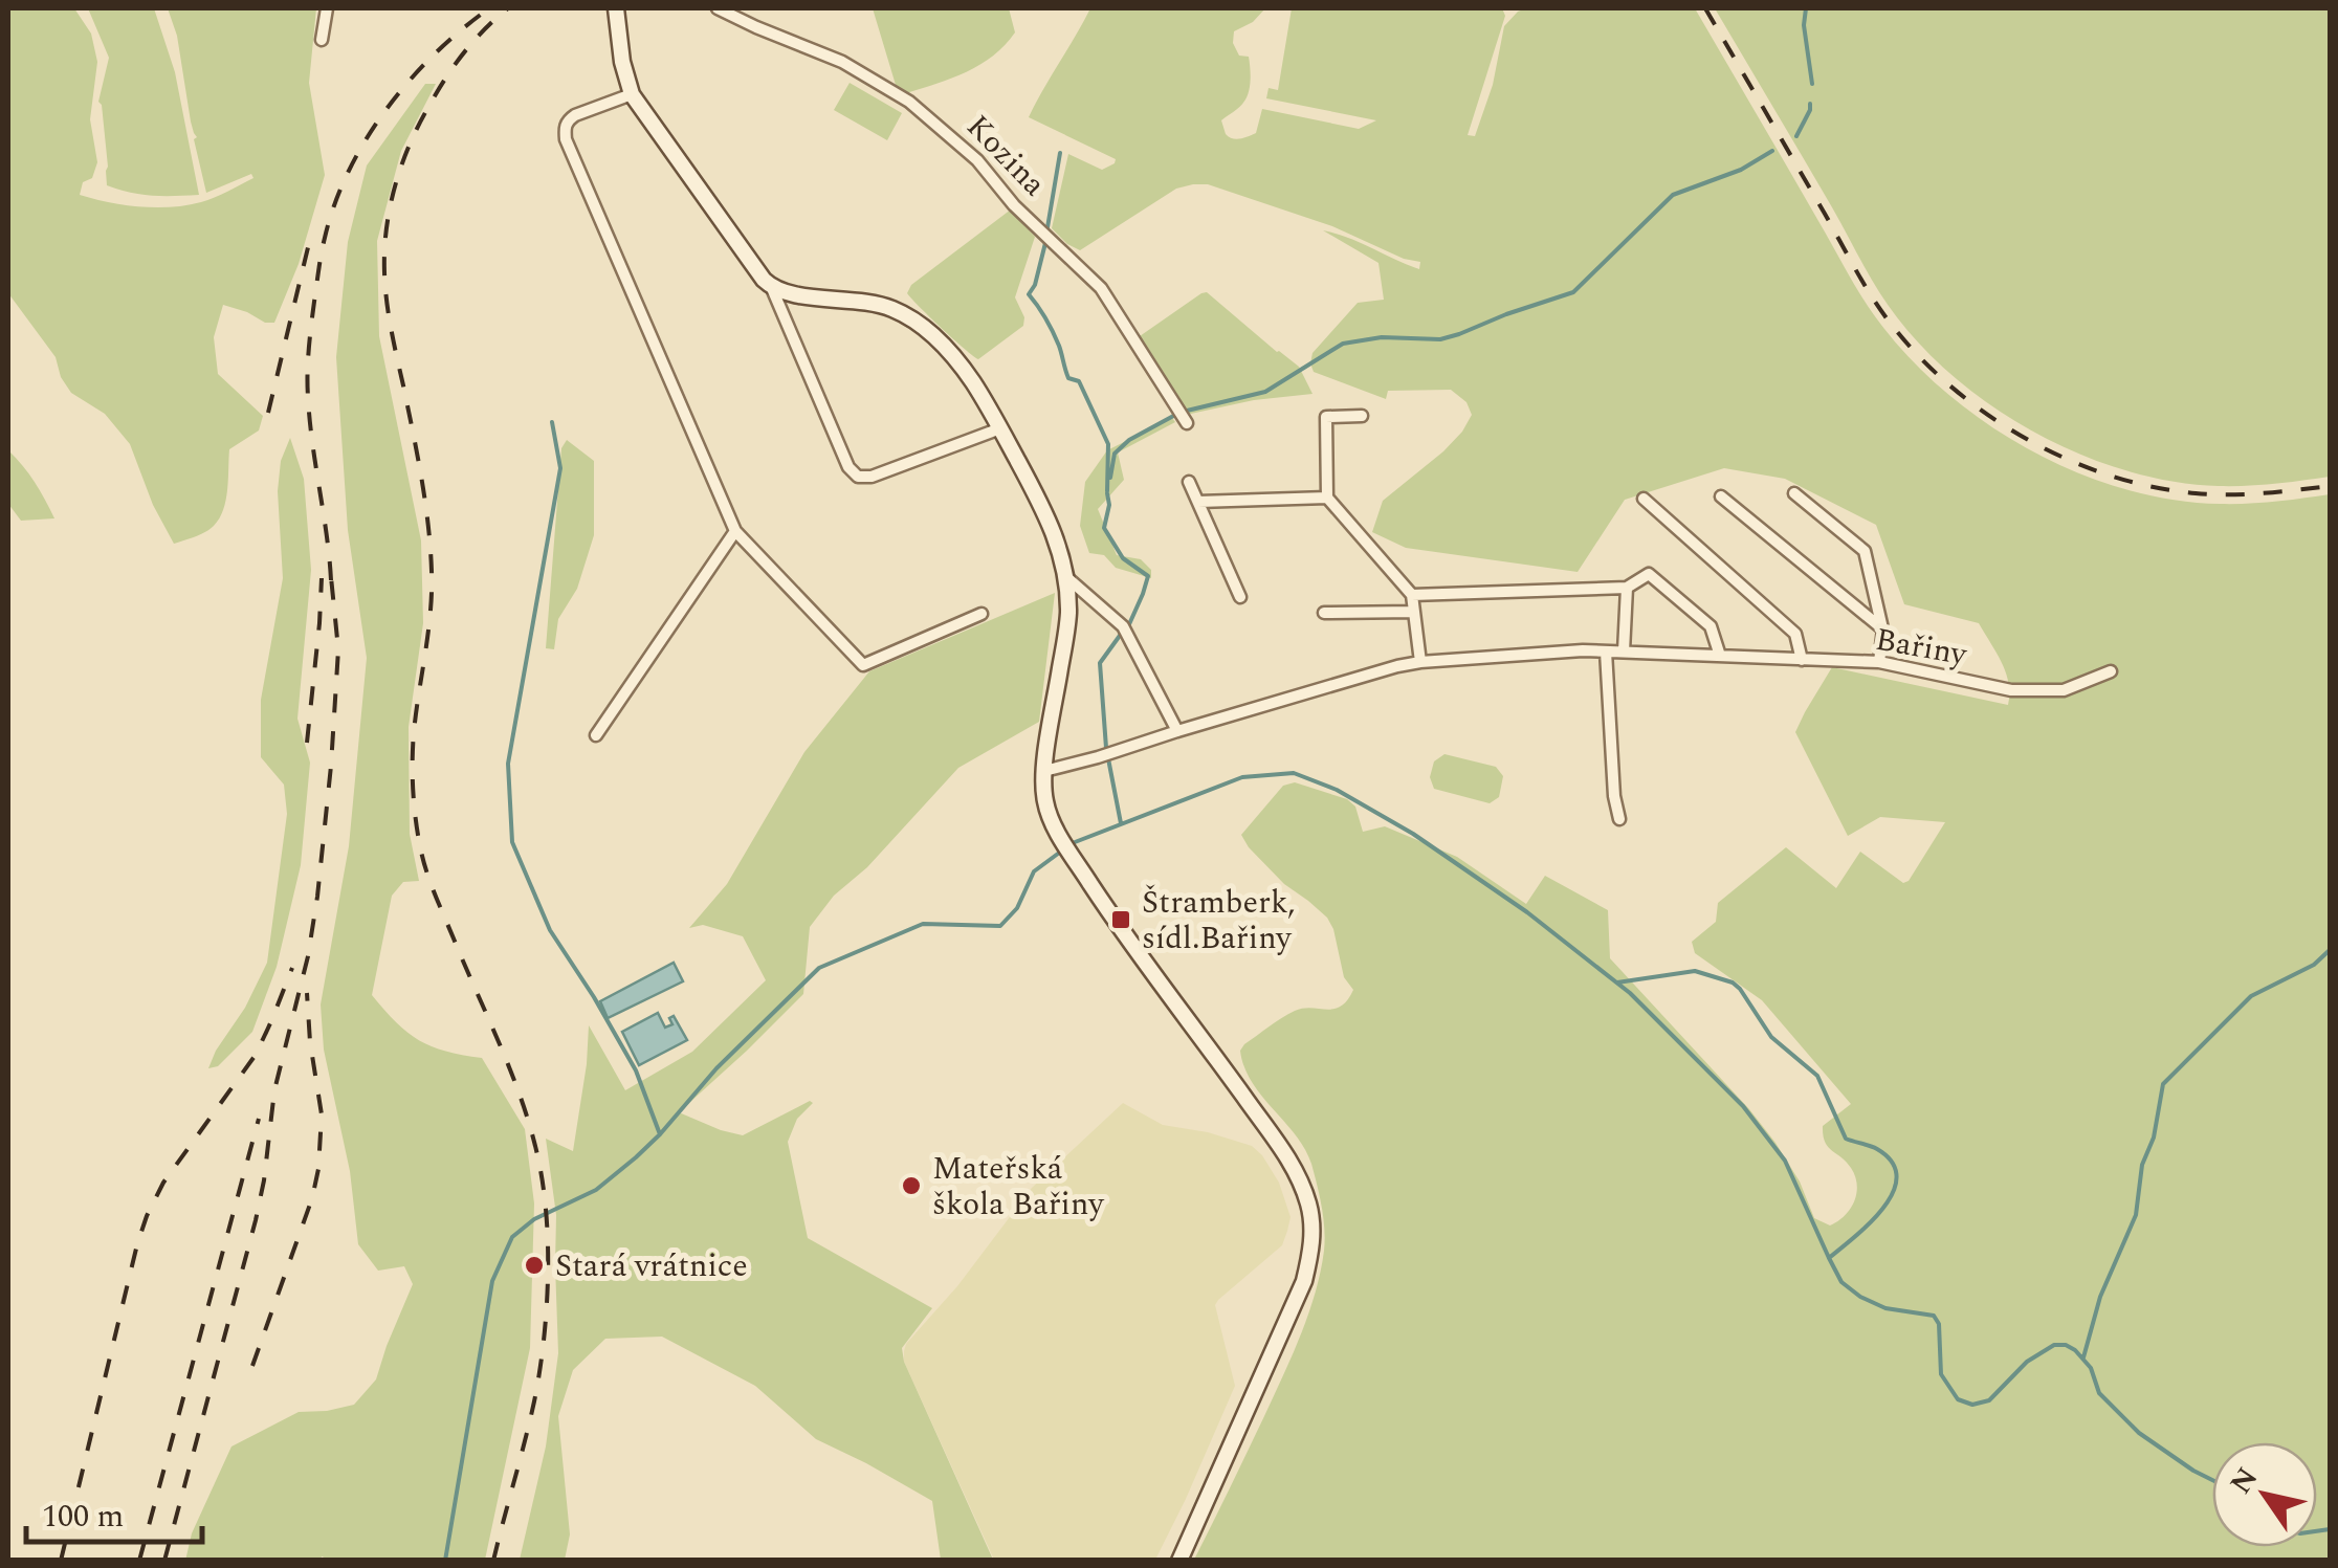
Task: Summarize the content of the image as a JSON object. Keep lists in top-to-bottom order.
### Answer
{
  "streets": {
    "street": ["Kozina", "Bařiny"]
  },
  "places": {
    "transit": ["Štramberk, sídl.Bařiny"],
    "other": ["Mateřská škola Bařiny", "Stará vrátnice"]
  },
  "scale_bar": "100 m",
  "north": "top left"
}
